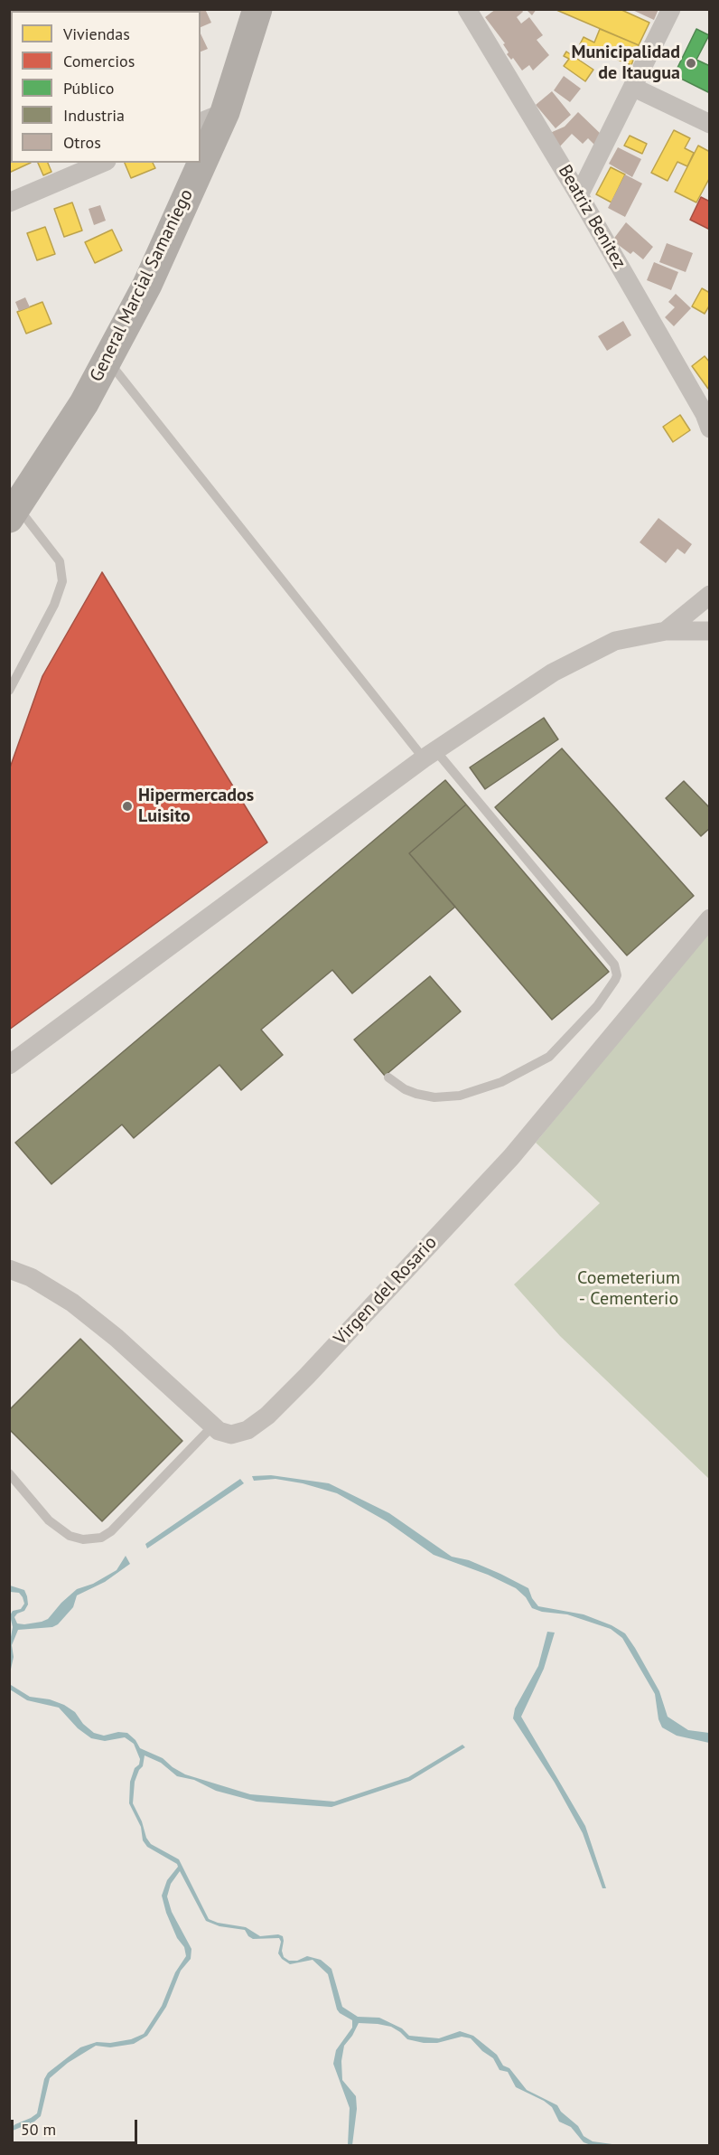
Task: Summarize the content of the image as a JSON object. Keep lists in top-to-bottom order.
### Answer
{
  "streets": {
    "main road": ["General Marcial Samaniego"],
    "street": ["Beatriz Benitez", "Virgen del Rosario"]
  },
  "parks": ["Coemeterium - Cementerio"],
  "places": ["Municipalidad de Itaugua", "Hipermercados Luisito"],
  "legend": [
    "Viviendas",
    "Comercios",
    "Público",
    "Industria",
    "Otros"
  ],
  "scale_bar": "50 m"
}
